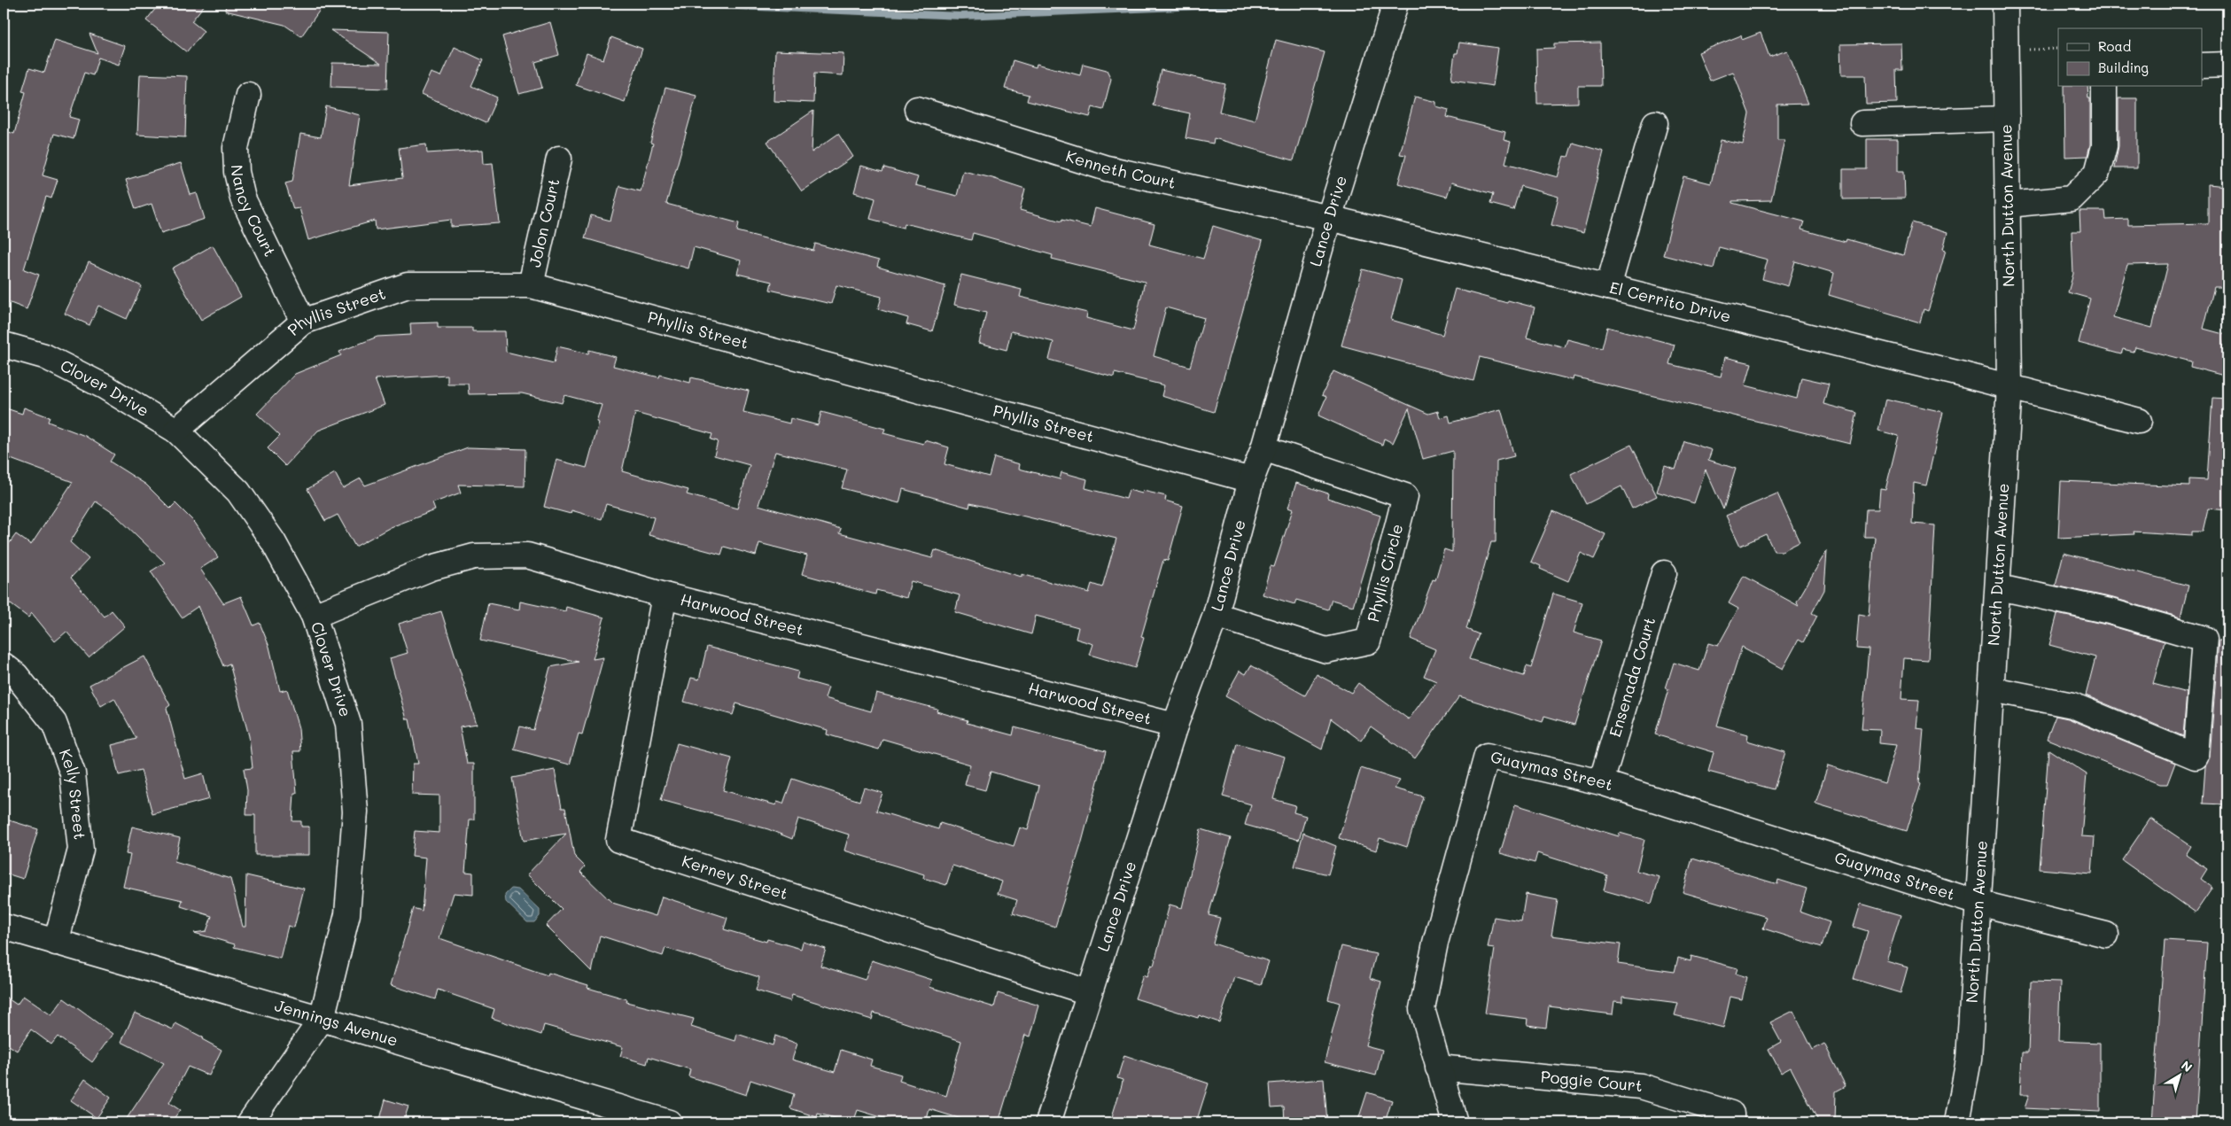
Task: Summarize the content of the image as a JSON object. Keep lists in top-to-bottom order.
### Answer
{
  "streets": {
    "street": [
      "Kenneth Court",
      "North Dutton Avenue",
      "Nancy Court",
      "Lance Drive",
      "Jolon Court",
      "El Cerrito Drive",
      "Phyllis Street",
      "Clover Drive",
      "Phyllis Circle",
      "Harwood Street",
      "Ensenada Court",
      "Guaymas Street",
      "Kelly Street",
      "Kerney Street",
      "Jennings Avenue",
      "Poggie Court"
    ]
  },
  "crossings": [
    ["Kenneth Court", "Lance Drive"],
    ["Kenneth Court", "El Cerrito Drive"],
    ["North Dutton Avenue", "El Cerrito Drive"],
    ["North Dutton Avenue", "Guaymas Street"],
    ["Nancy Court", "Phyllis Street"],
    ["Lance Drive", "El Cerrito Drive"],
    ["Lance Drive", "Phyllis Street"],
    ["Lance Drive", "Phyllis Circle"],
    ["Lance Drive", "Harwood Street"],
    ["Lance Drive", "Kerney Street"],
    ["Jolon Court", "Phyllis Street"],
    ["Phyllis Street", "Clover Drive"],
    ["Clover Drive", "Harwood Street"],
    ["Clover Drive", "Jennings Avenue"],
    ["Harwood Street", "Kerney Street"],
    ["Ensenada Court", "Guaymas Street"],
    ["Guaymas Street", "Poggie Court"],
    ["Kelly Street", "Jennings Avenue"]
  ],
  "legend": ["Road", "Building"],
  "north": "top right"
}
